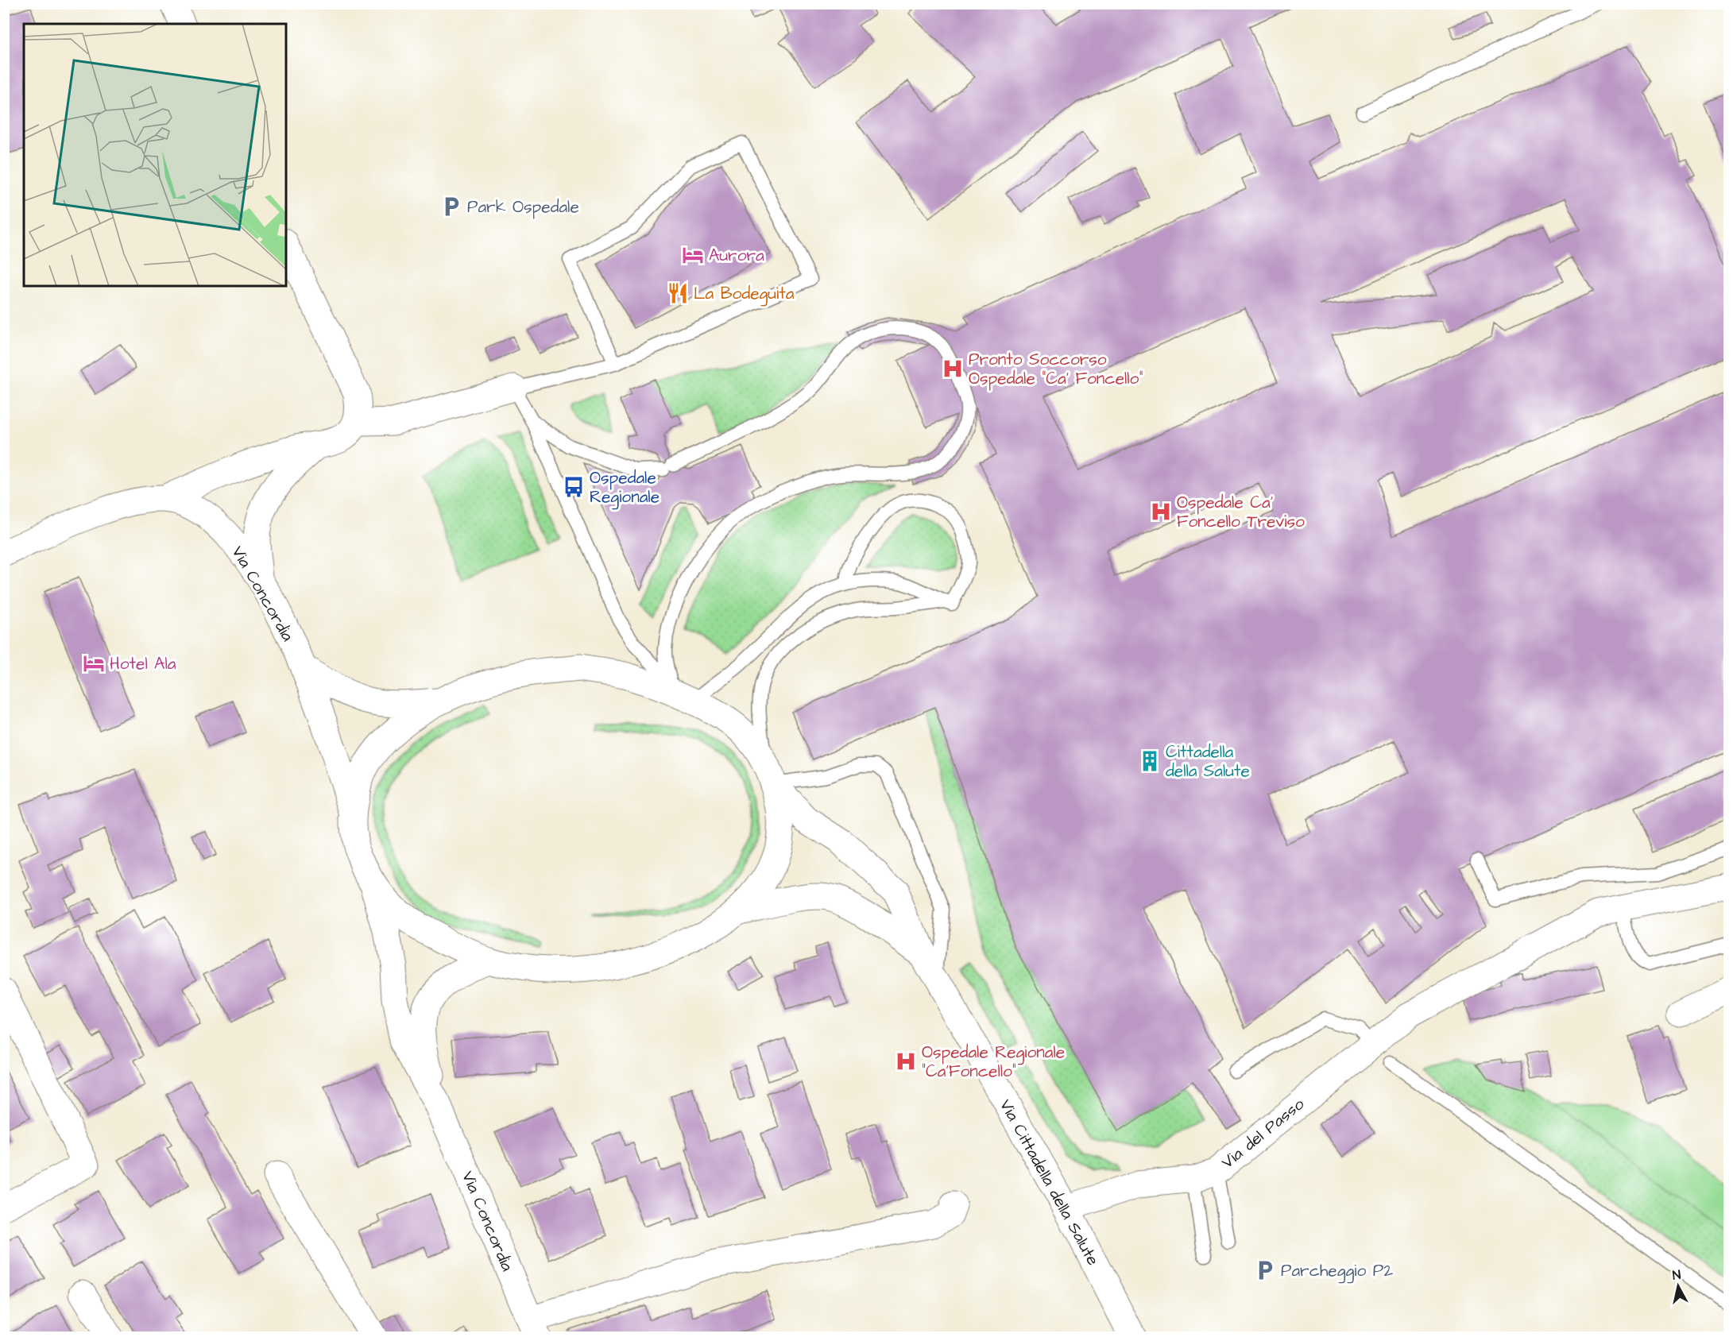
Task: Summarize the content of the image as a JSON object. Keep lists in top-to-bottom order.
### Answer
{
  "streets": {
    "street": ["Via Concordia", "Via del Passo", "Via Cittadella della Salute"]
  },
  "places": {
    "parking": ["Park Ospedale", "Parcheggio P2"],
    "hotel": ["Aurora", "Hotel Ala"],
    "restaurant": ["La Bodeguita"],
    "hospital": ["Pronto Soccorso Ospedale \"Ca' Foncello\"", "Ospedale Ca' Foncello Treviso", "Ospedale Regionale \"Ca'Foncello\""],
    "bus stop": ["Ospedale Regionale"],
    "building": ["Cittadella della Salute"]
  },
  "north": "top"
}
